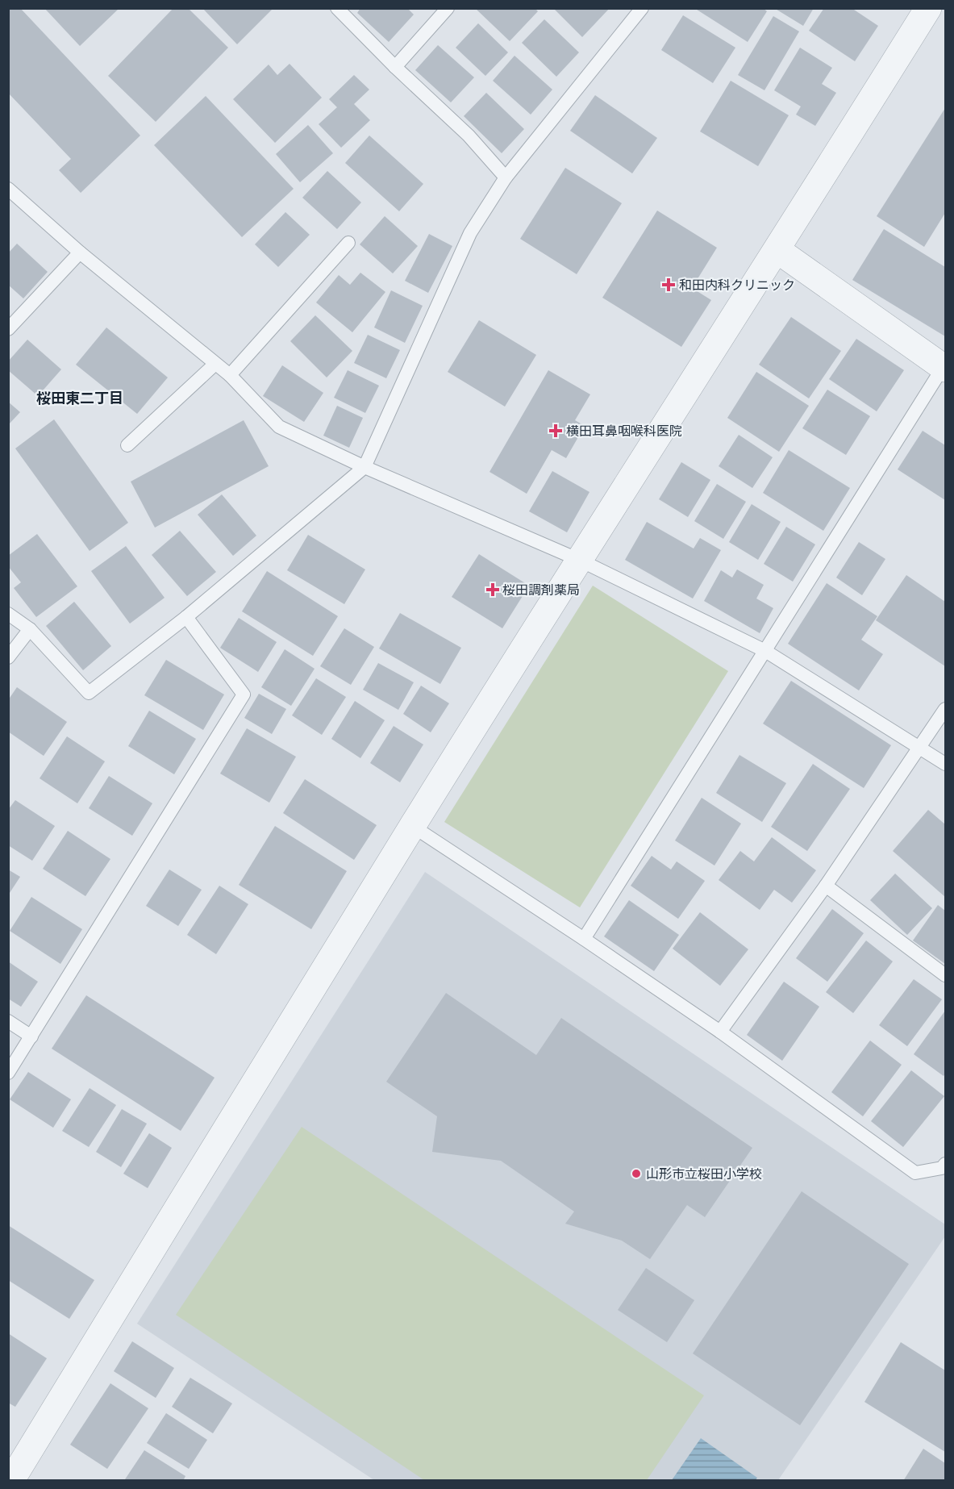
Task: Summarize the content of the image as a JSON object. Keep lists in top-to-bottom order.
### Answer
{
  "districts": ["桜田東二丁目"],
  "places": {
    "health": ["和田内科クリニック", "横田耳鼻咽喉科医院", "桜田調剤薬局"],
    "other": ["山形市立桜田小学校"]
  }
}
